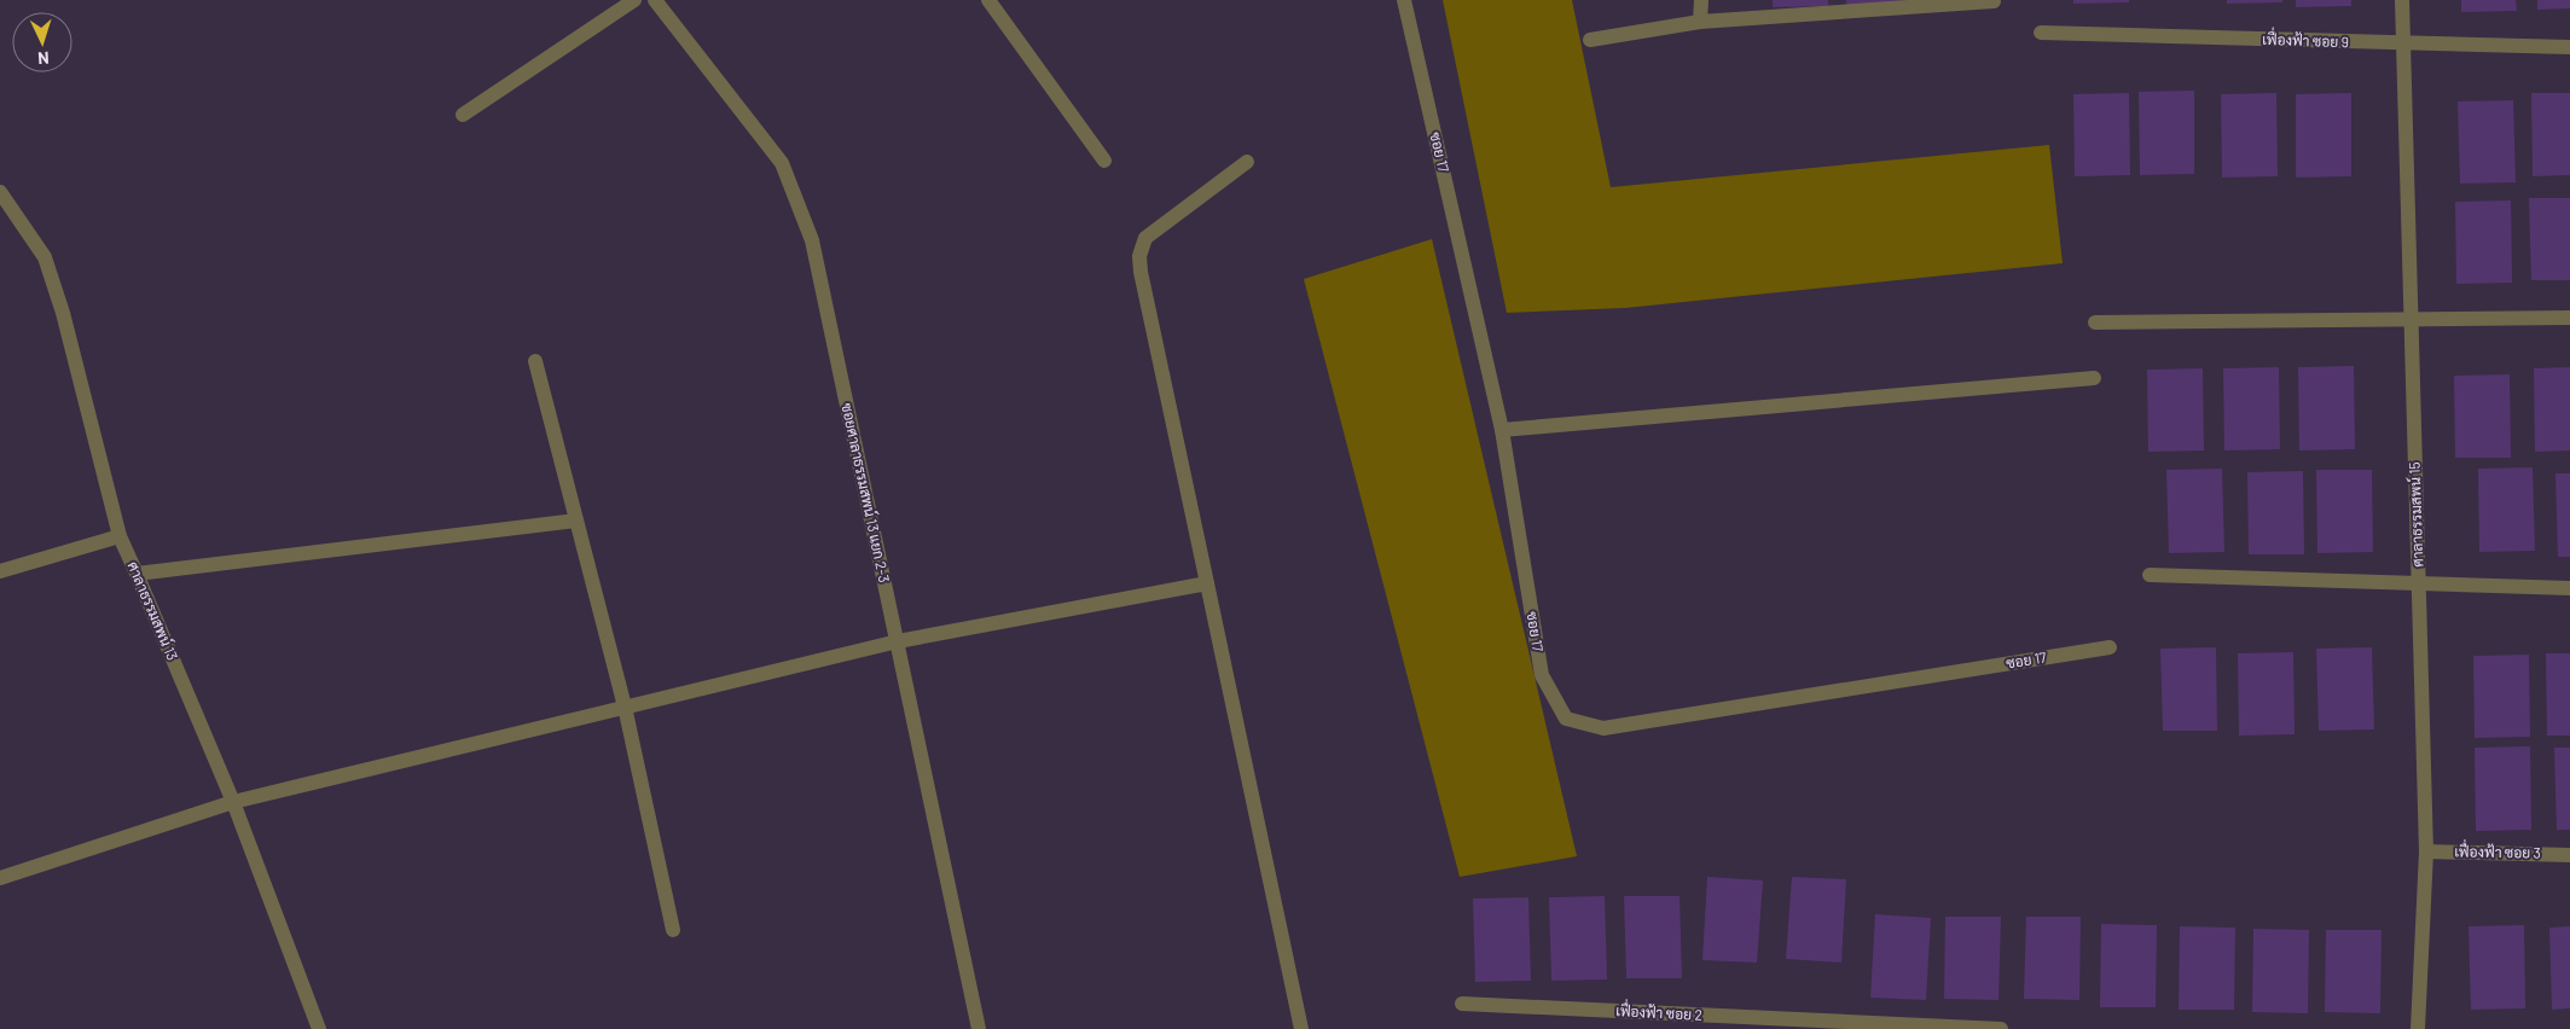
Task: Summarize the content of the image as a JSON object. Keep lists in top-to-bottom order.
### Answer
{
  "streets": {
    "street": [
      "เฟื่องฟ้า ซอย 9",
      "ซอย 17",
      "ซอยศาลาธรรมสพน์ 13 แยก 2-3",
      "ศาลาธรรมสพน์ 15",
      "ศาลาธรรมสพน์ 13",
      "เฟื่องฟ้า ซอย 3",
      "เฟื่องฟ้า ซอย 2"
    ]
  },
  "crossings": [
    ["เฟื่องฟ้า ซอย 9", "ศาลาธรรมสพน์ 15"],
    ["ศาลาธรรมสพน์ 15", "เฟื่องฟ้า ซอย 3"]
  ],
  "north": "bottom"
}
